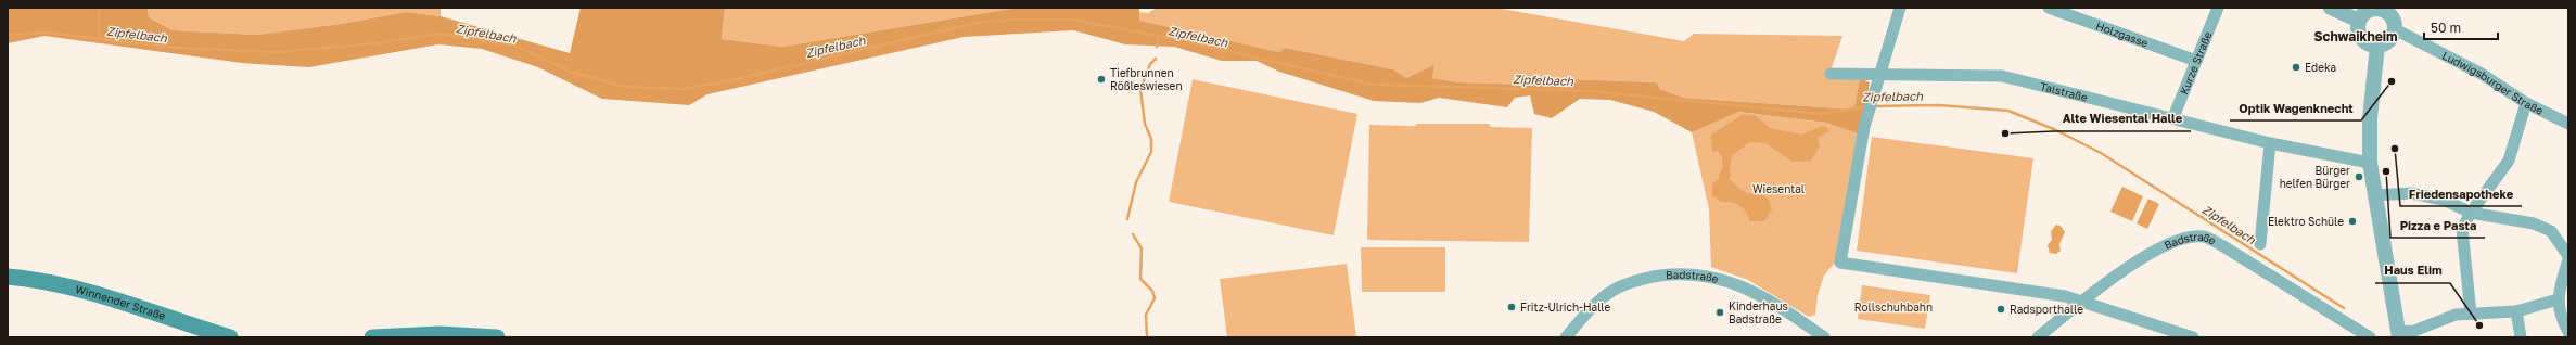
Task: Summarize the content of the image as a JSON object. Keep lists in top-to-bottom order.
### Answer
{
  "streets": {
    "main road": ["Winnender Straße"],
    "street": [
      "Holzgasse",
      "Kurze Straße",
      "Ludwigsburger Straße",
      "Talstraße",
      "Badstraße"
    ]
  },
  "crossings": [
    ["Holzgasse", "Kurze Straße"],
    ["Kurze Straße", "Talstraße"]
  ],
  "districts": ["Schwaikheim"],
  "water": ["Zipfelbach"],
  "parks": ["Wiesental", "Rollschuhbahn"],
  "places": [
    "Edeka",
    "Tiefbrunnen Rößleswiesen",
    "Optik Wagenknecht",
    "Alte Wiesental Halle",
    "Friedensapotheke",
    "Pizza e Pasta",
    "Bürger helfen Bürger",
    "Elektro Schüle",
    "Fritz-Ulrich-Halle",
    "Radsporthalle",
    "Kinderhaus Badstraße",
    "Haus Elim"
  ],
  "scale_bar": "50 m"
}
